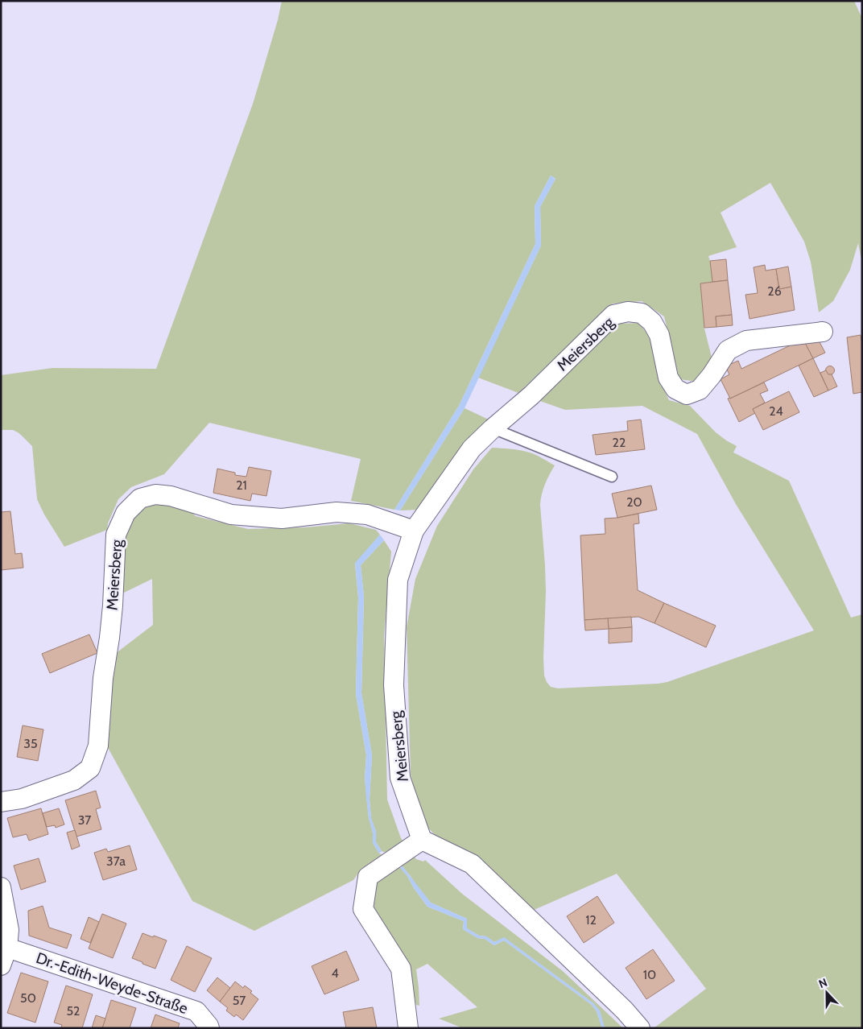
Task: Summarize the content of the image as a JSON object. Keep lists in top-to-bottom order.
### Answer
{
  "streets": {
    "street": ["Meiersberg", "Dr.-Edith-Weyde-Straße"]
  },
  "house_numbers": [
    "26",
    "24",
    "22",
    "21",
    "20",
    "35",
    "37",
    "37a",
    "12",
    "4",
    "10",
    "50",
    "57",
    "52"
  ],
  "north": "top"
}
